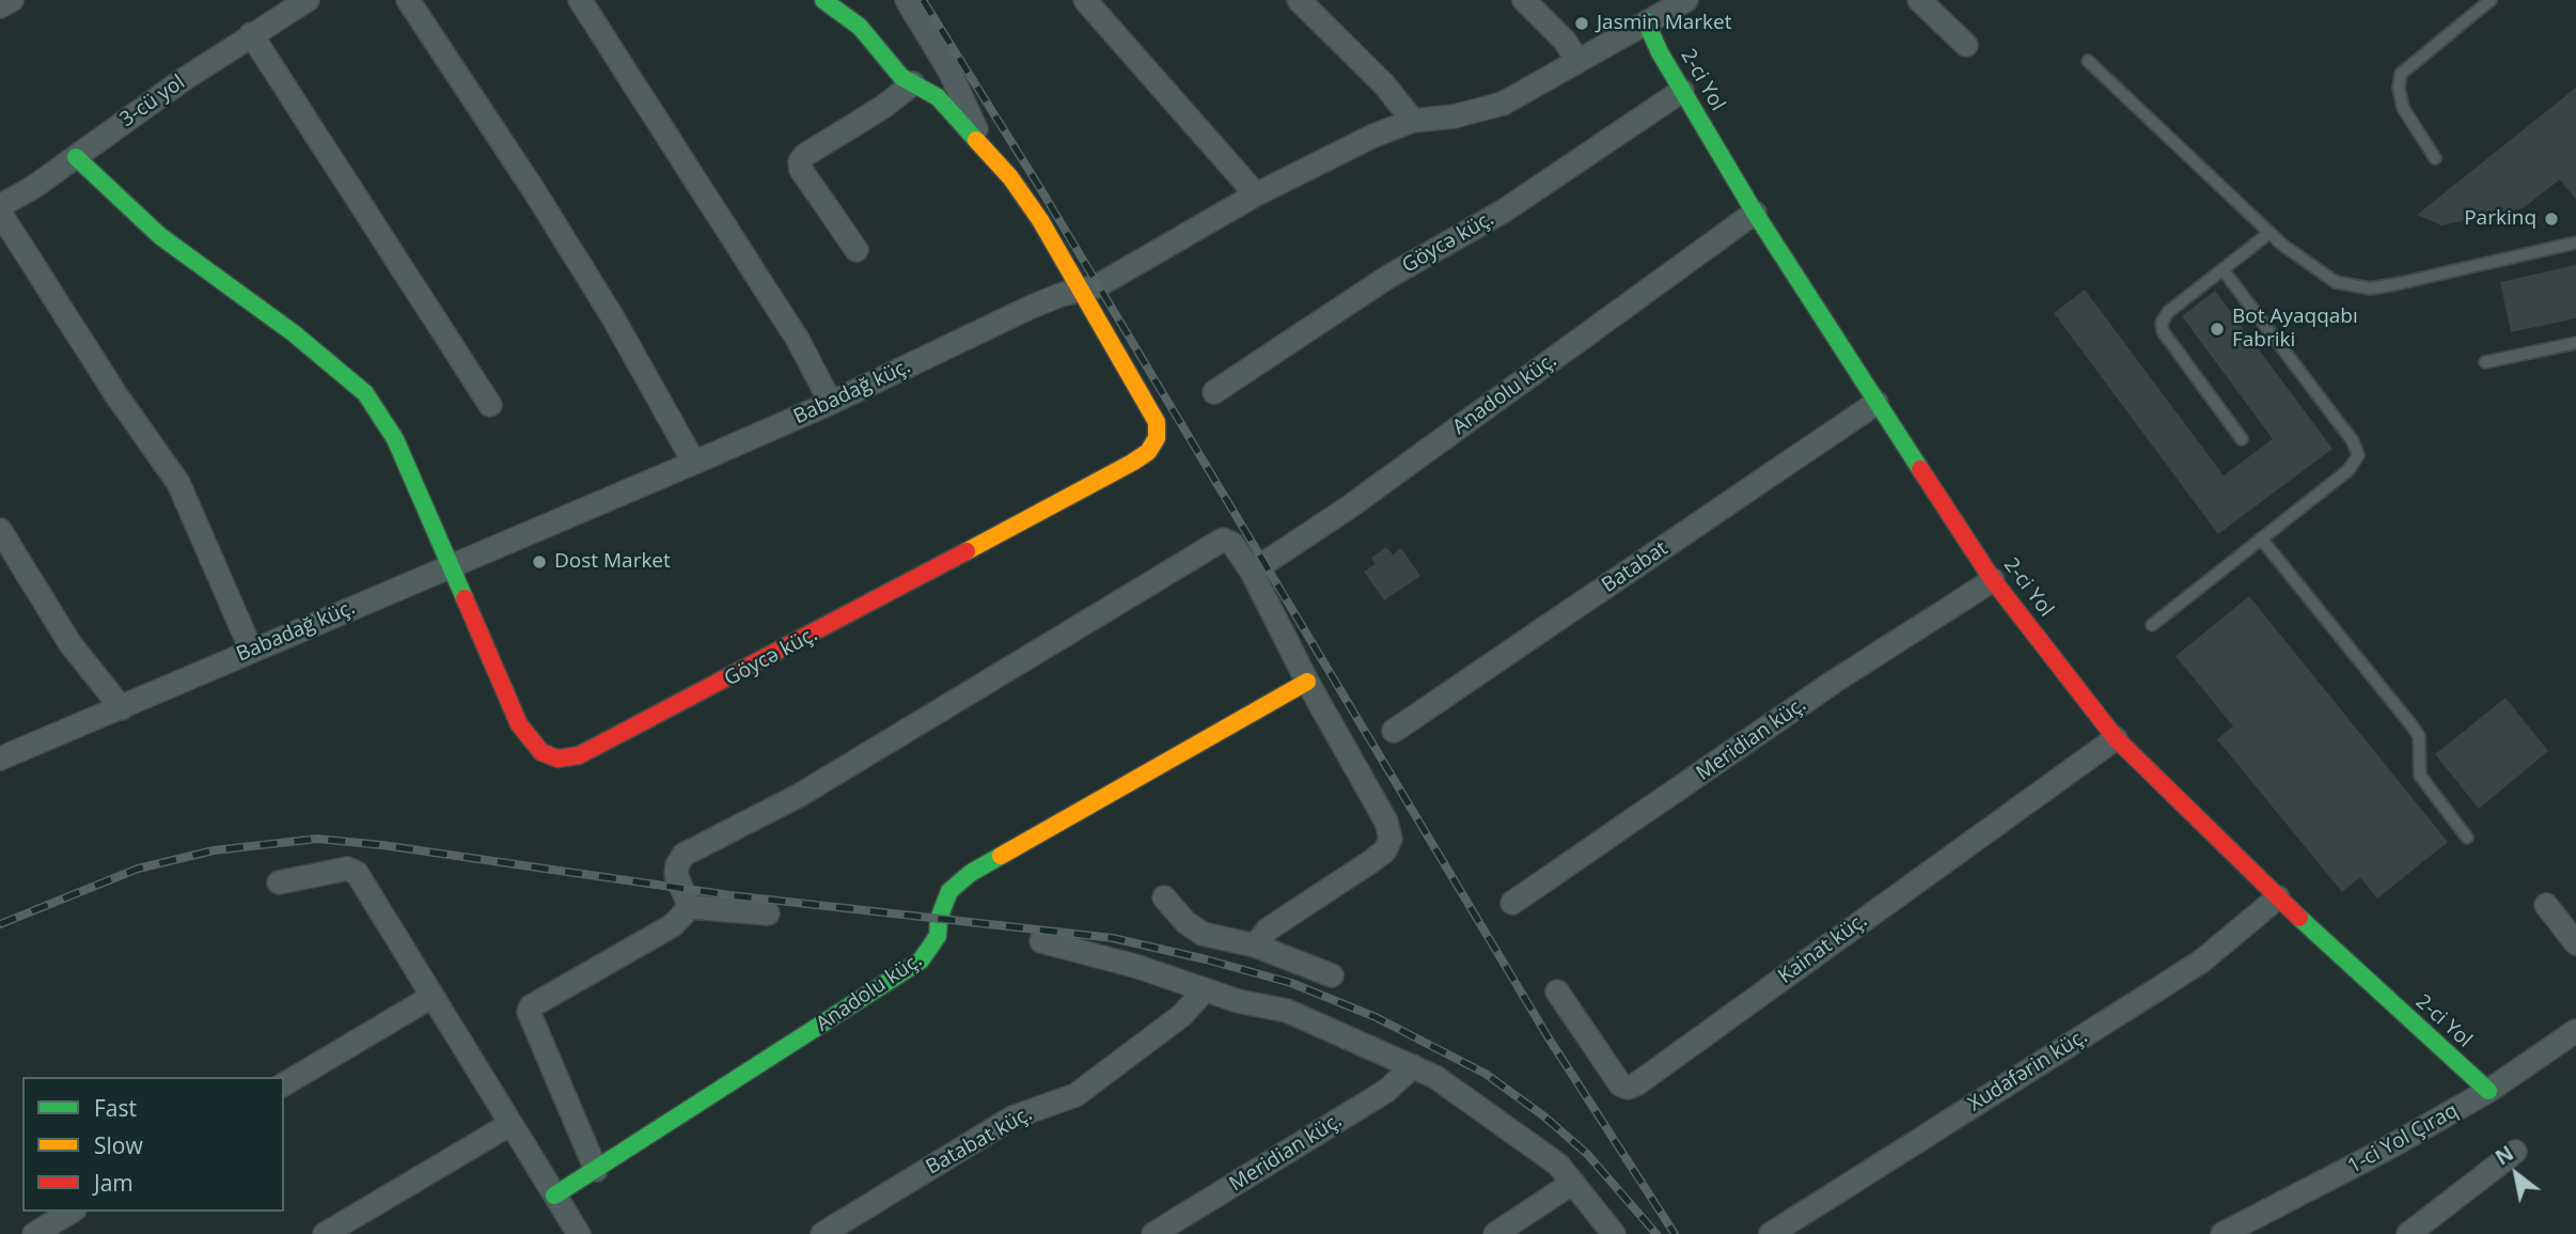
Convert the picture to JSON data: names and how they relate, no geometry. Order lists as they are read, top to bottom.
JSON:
{
  "streets": {
    "street": [
      "2-ci Yol",
      "3-cü yol",
      "Göycə küç.",
      "Babadağ küç.",
      "Anadolu küç.",
      "Batabat",
      "Meridian küç.",
      "Kainat küç.",
      "Xudafərin küç.",
      "1-ci Yol Çıraq",
      "Batabat küç."
    ]
  },
  "crossings": [
    ["2-ci Yol", "Göycə küç."],
    ["2-ci Yol", "Babadağ küç."],
    ["2-ci Yol", "Anadolu küç."],
    ["2-ci Yol", "Batabat"],
    ["2-ci Yol", "Meridian küç."],
    ["2-ci Yol", "Kainat küç."],
    ["2-ci Yol", "Xudafərin küç."],
    ["2-ci Yol", "1-ci Yol Çıraq"],
    ["3-cü yol", "Göycə küç."],
    ["Göycə küç.", "Babadağ küç."]
  ],
  "places": [
    "Jasmin Market",
    "Parkinq",
    "Bot Ayaqqabı Fabriki",
    "Dost Market"
  ],
  "legend": ["Fast", "Slow", "Jam"],
  "north": "top left"
}
